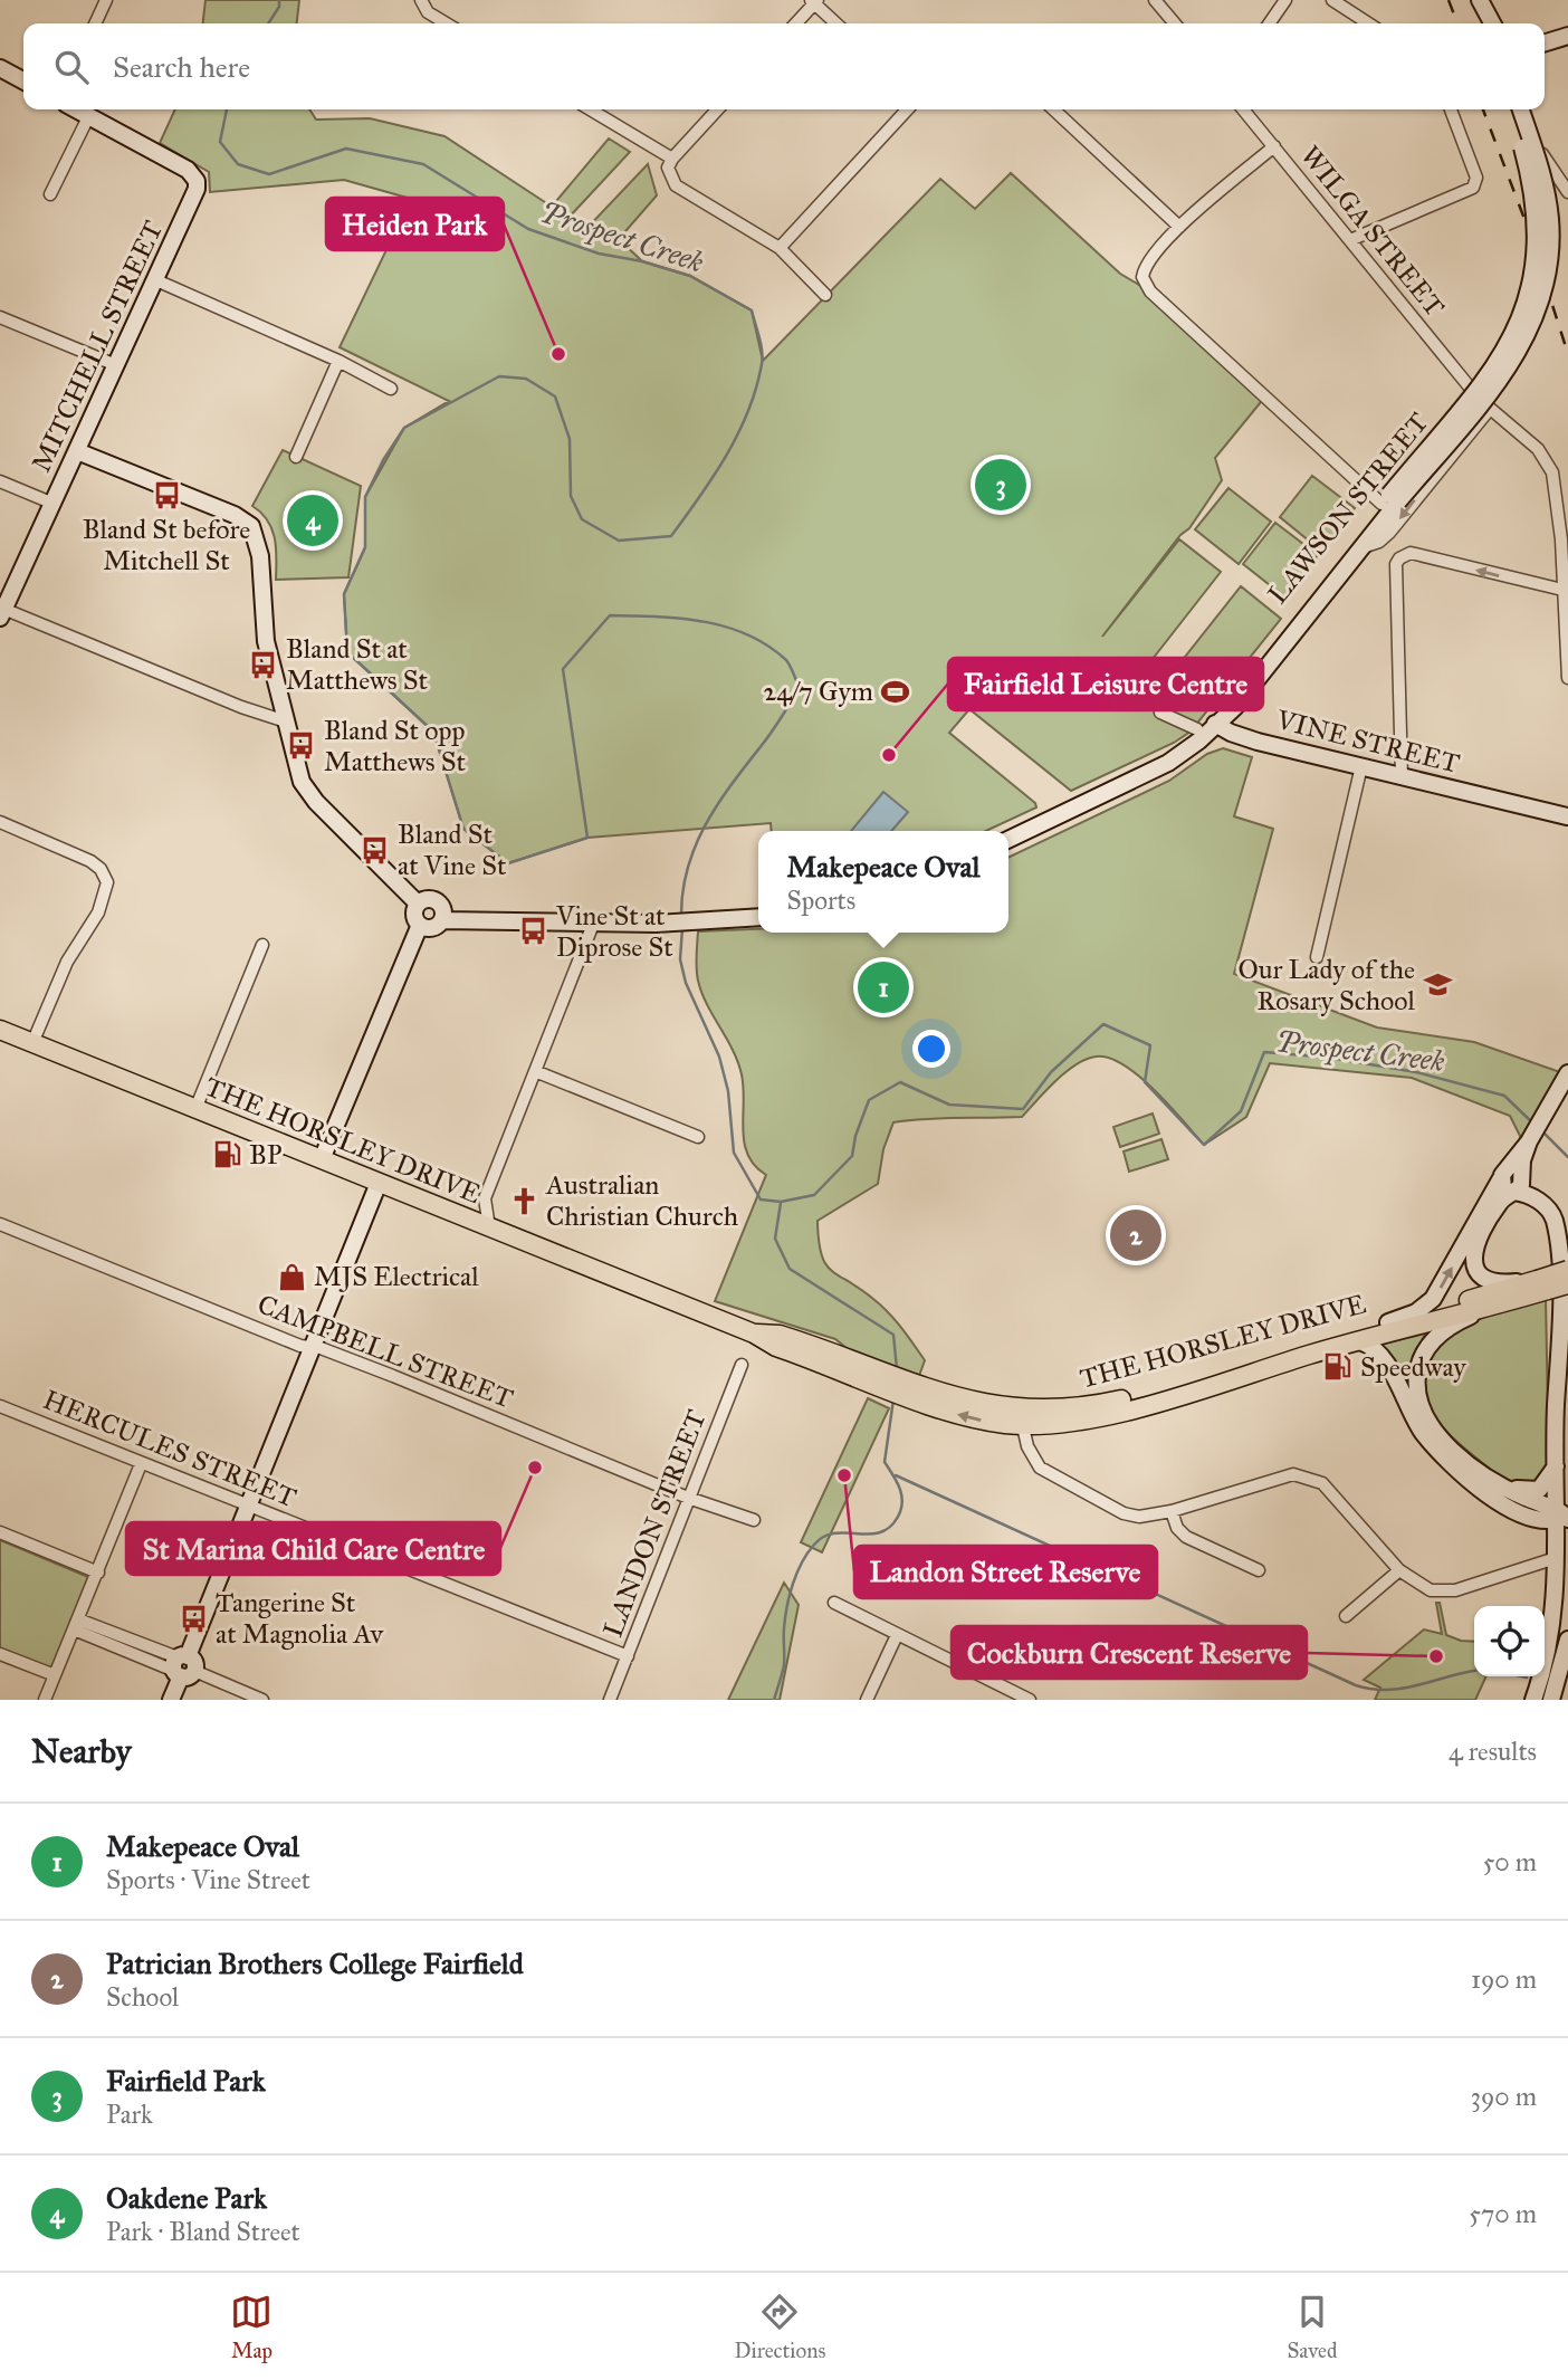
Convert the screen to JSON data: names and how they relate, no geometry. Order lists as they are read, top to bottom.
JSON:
{
  "streets": {
    "main road": [
      "MITCHELL STREET",
      "LAWSON STREET",
      "VINE STREET",
      "THE HORSLEY DRIVE"
    ],
    "street": [
      "WILGA STREET",
      "CAMPBELL STREET",
      "HERCULES STREET",
      "LANDON STREET"
    ]
  },
  "crossings": [
    ["LAWSON STREET", "VINE STREET"],
    ["CAMPBELL STREET", "LANDON STREET"],
    ["HERCULES STREET", "LANDON STREET"]
  ],
  "water": ["Prospect Creek"],
  "places": {
    "other": [
      "Heiden Park",
      "Fairfield Leisure Centre",
      "St Marina Child Care Centre",
      "Landon Street Reserve",
      "Cockburn Crescent Reserve"
    ],
    "bus stop": [
      "Bland St before Mitchell St",
      "Bland St at Matthews St",
      "Bland St opp Matthews St",
      "Bland St at Vine St",
      "Vine St at Diprose St",
      "Tangerine St at Magnolia Av"
    ],
    "sports": ["24/7 Gym"],
    "school or university": ["Our Lady of the Rosary School"],
    "fuel station": ["BP", "Speedway"],
    "church": ["Australian Christian Church"],
    "shop": ["MJS Electrical"]
  },
  "page": {
    "search": "Search here",
    "pins": [
      "3",
      "4",
      "1",
      "2"
    ],
    "popup": ["Makepeace Oval", "Sports"],
    "heading": ["Nearby", "4 results"],
    "list": [
      {
        "mark": "1",
        "name": "Makepeace Oval",
        "note": "Sports · Vine Street",
        "value": "50 m"
      },
      {
        "mark": "2",
        "name": "Patrician Brothers College Fairfield",
        "note": "School",
        "value": "190 m"
      },
      {
        "mark": "3",
        "name": "Fairfield Park",
        "note": "Park",
        "value": "390 m"
      },
      {
        "mark": "4",
        "name": "Oakdene Park",
        "note": "Park · Bland Street",
        "value": "570 m"
      }
    ],
    "nav": ["Map", "Directions", "Saved"]
  }
}
